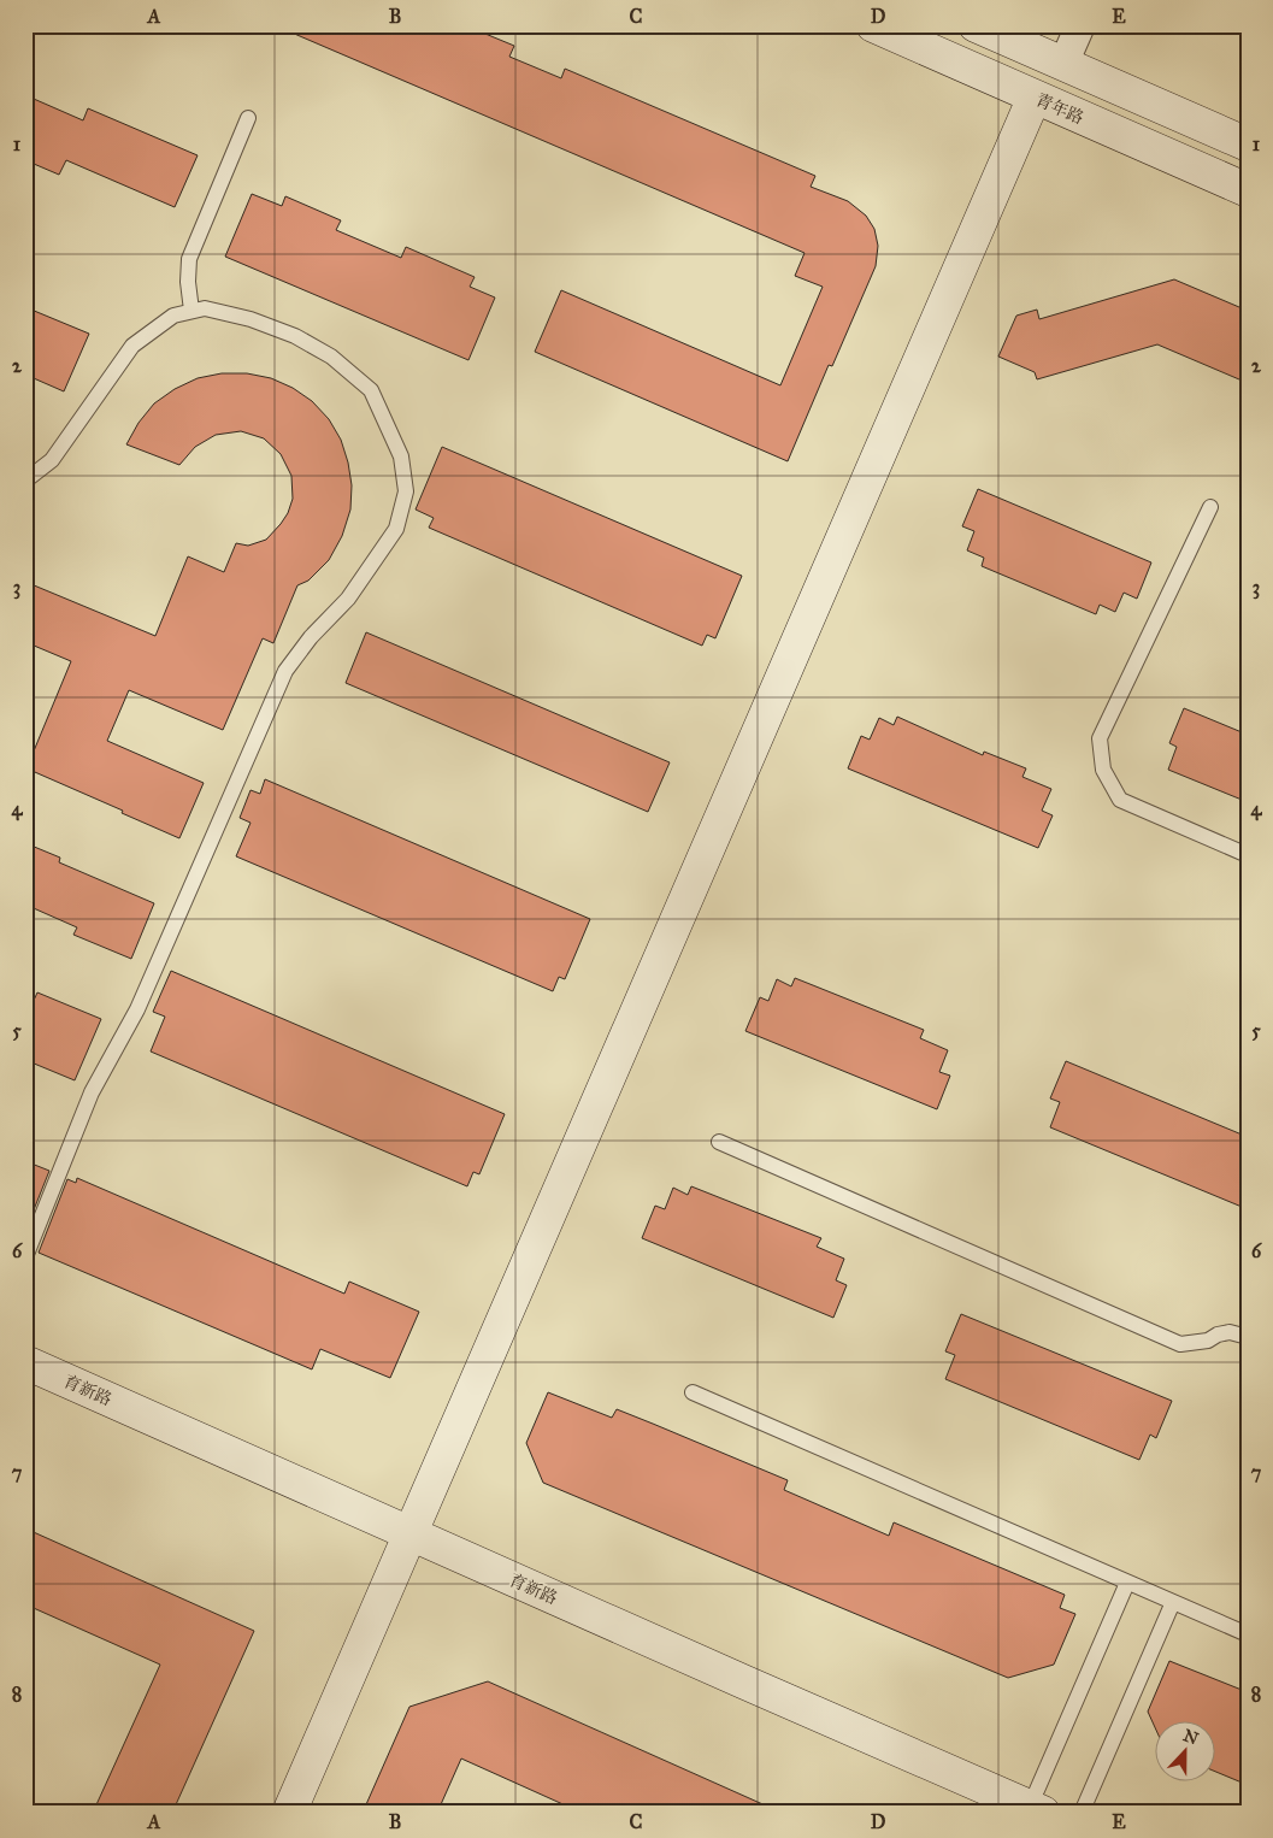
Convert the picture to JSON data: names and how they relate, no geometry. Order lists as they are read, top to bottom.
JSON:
{
  "streets": {
    "street": ["青年路", "育新路"]
  },
  "north": "top",
  "grid": {
    "columns": [
      "A",
      "B",
      "C",
      "D",
      "E"
    ],
    "rows": [
      "1",
      "2",
      "3",
      "4",
      "5",
      "6",
      "7",
      "8"
    ]
  }
}
